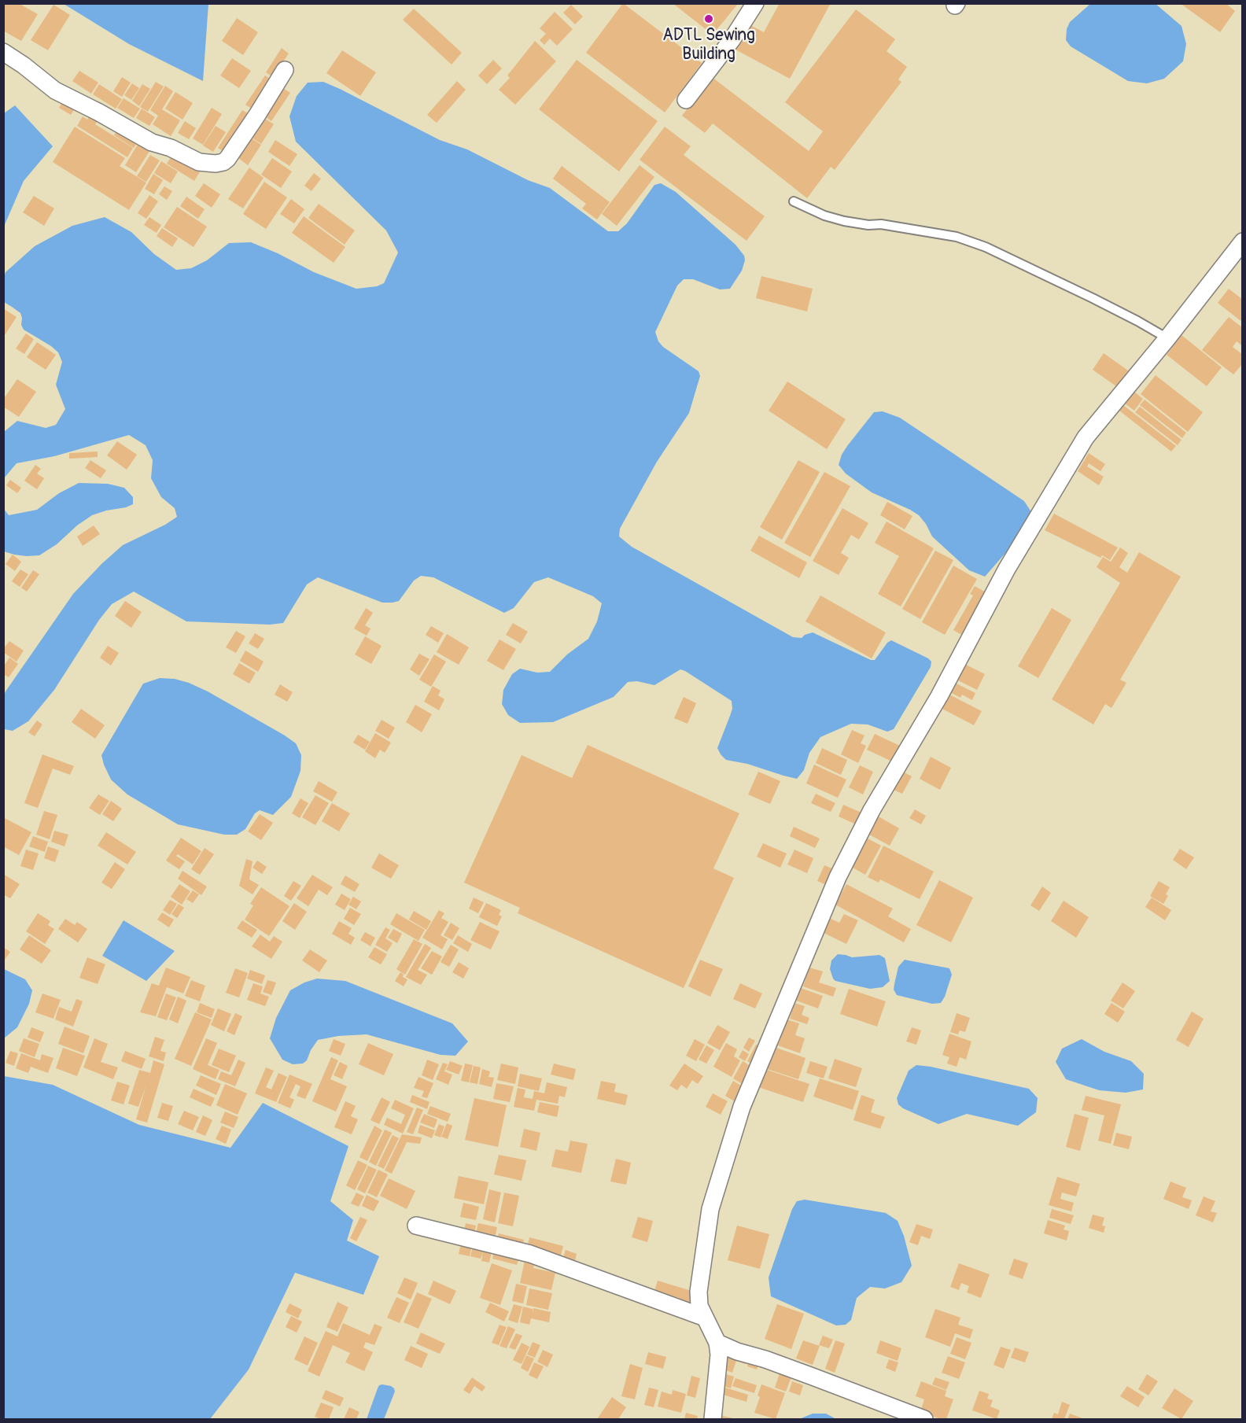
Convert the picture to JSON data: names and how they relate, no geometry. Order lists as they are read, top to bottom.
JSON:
{
  "places": ["ADTL Sewing Building"]
}
